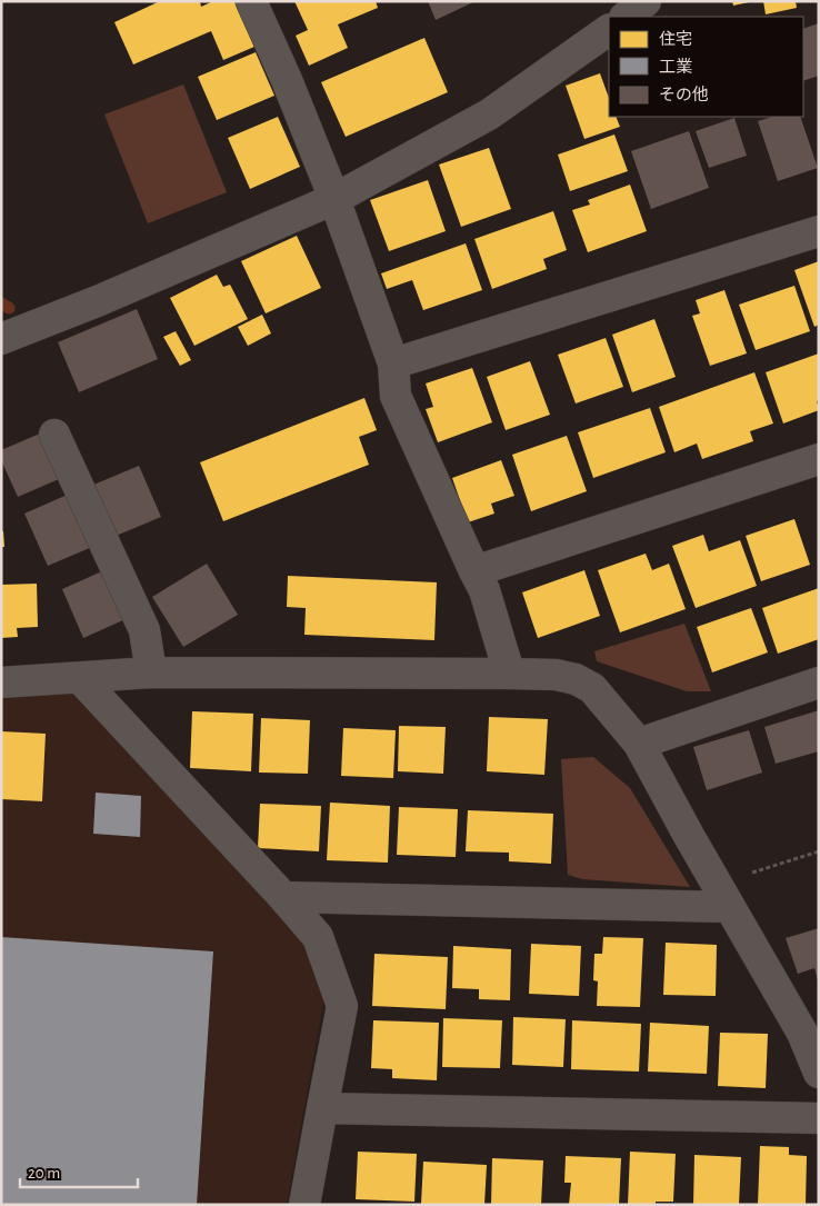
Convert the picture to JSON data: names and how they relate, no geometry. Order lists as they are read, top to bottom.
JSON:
{
  "legend": ["住宅", "工業", "その他"],
  "scale_bar": "20 m"
}
